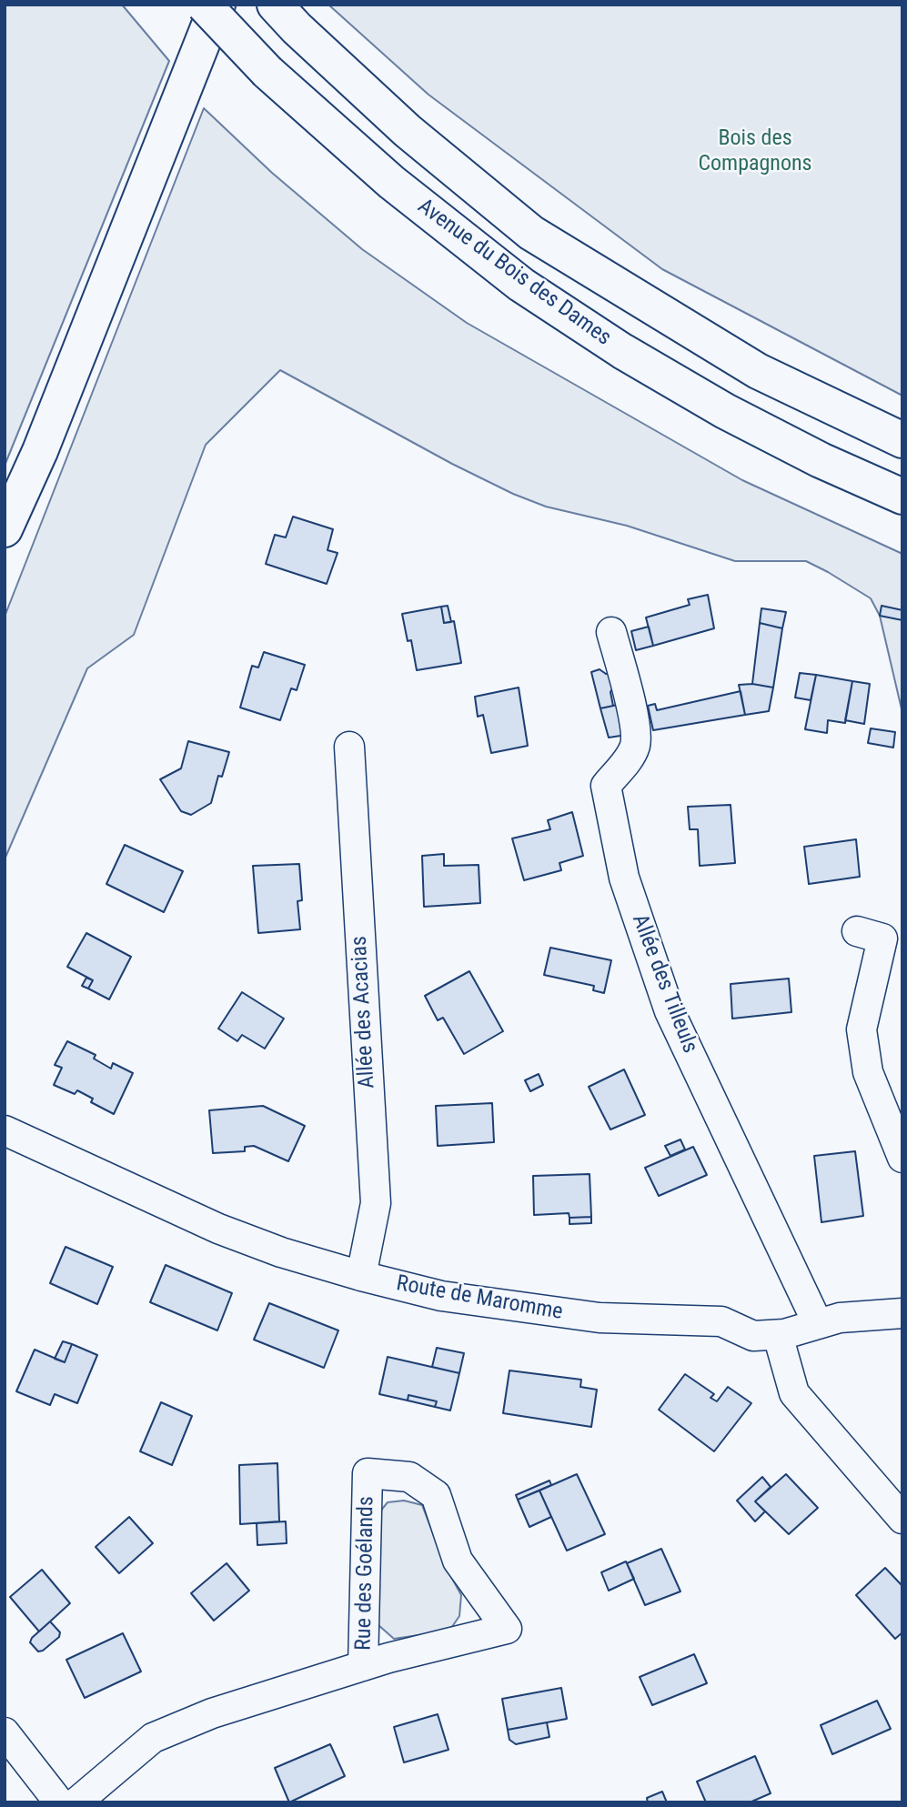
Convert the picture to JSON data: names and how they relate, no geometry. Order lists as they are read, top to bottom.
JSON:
{
  "streets": {
    "highway": ["Avenue du Bois des Dames"],
    "street": [
      "Allée des Tilleuls",
      "Allée des Acacias",
      "Route de Maromme",
      "Rue des Goélands"
    ]
  },
  "crossings": [
    ["Allée des Tilleuls", "Route de Maromme"],
    ["Allée des Acacias", "Route de Maromme"]
  ],
  "parks": ["Bois des Compagnons"]
}
